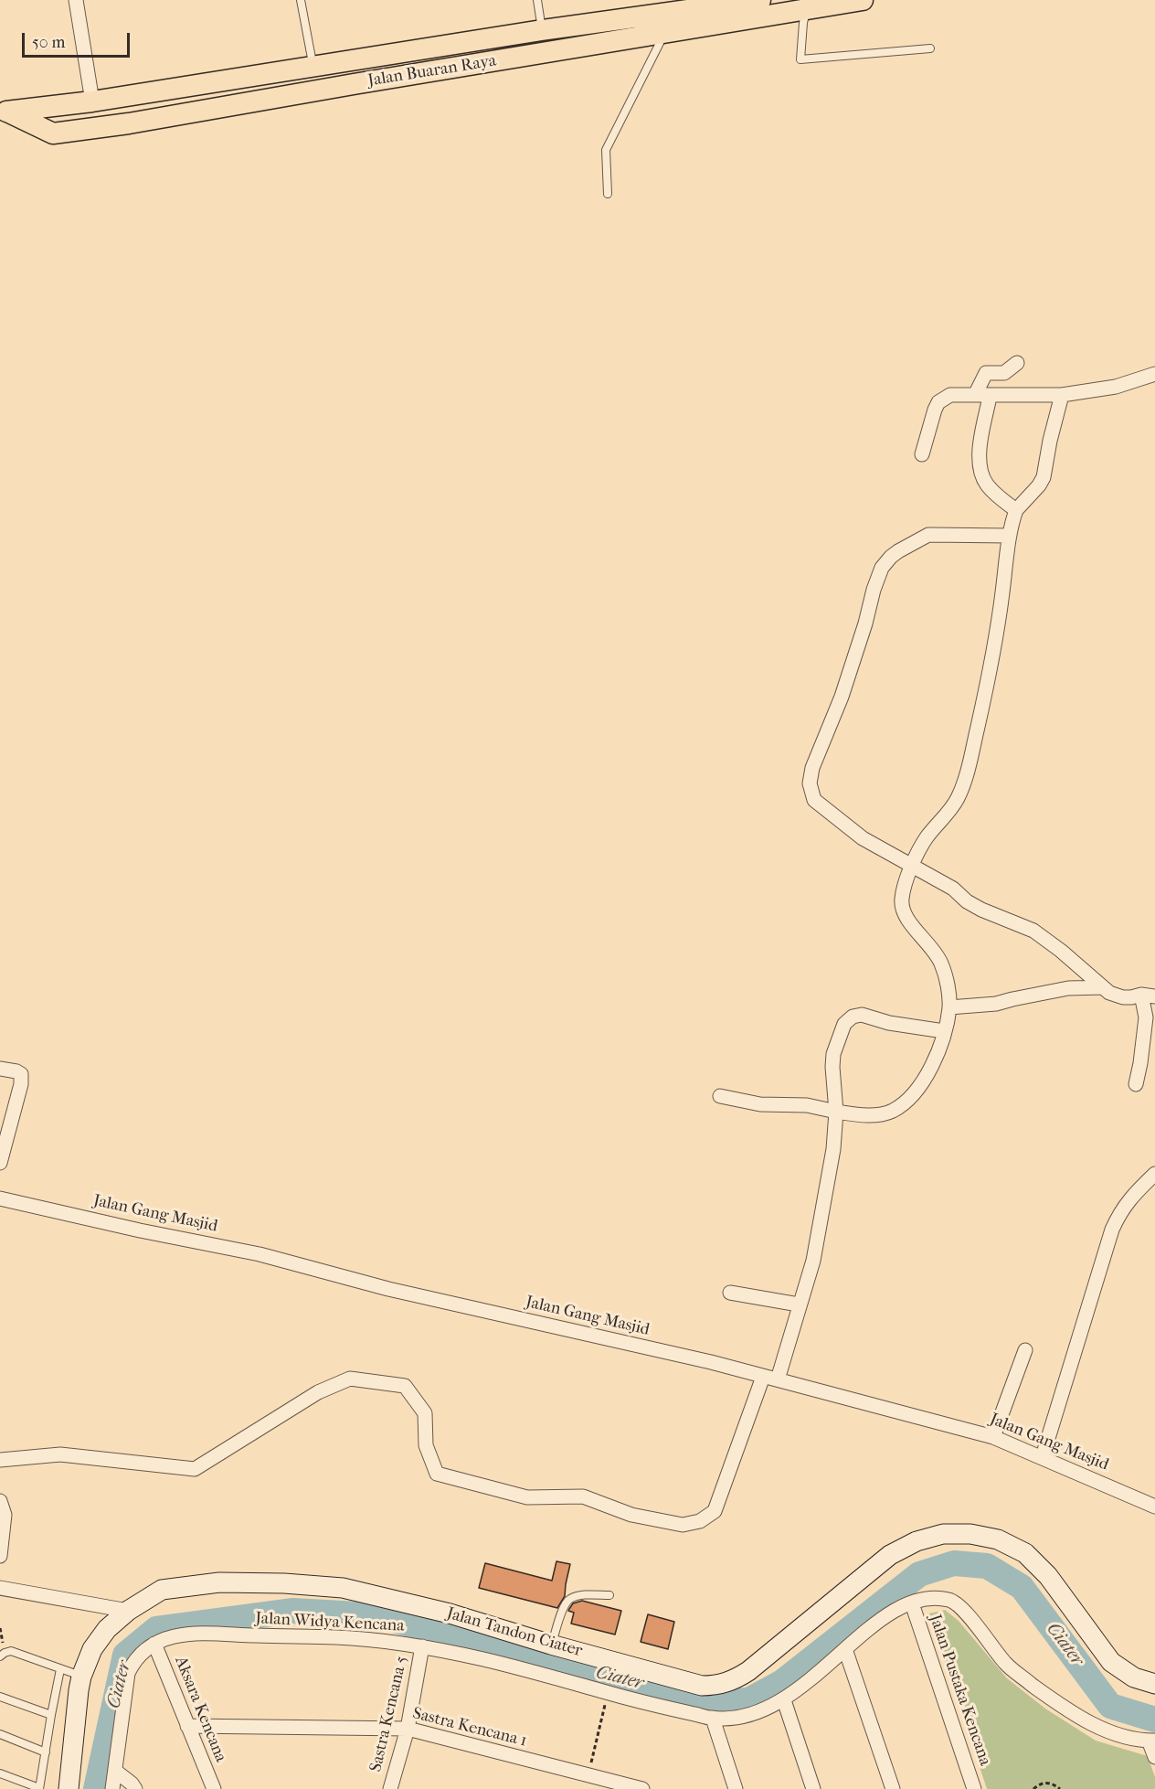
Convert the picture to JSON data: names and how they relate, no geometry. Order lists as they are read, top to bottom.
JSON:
{
  "streets": {
    "main road": ["Jalan Buaran Raya"],
    "street": [
      "Jalan Gang Masjid",
      "Jalan Widya Kencana",
      "Jalan Tandon Ciater",
      "Jalan Pustaka Kencana",
      "Aksara Kencana",
      "Sastra Kencana 5",
      "Sastra Kencana 1"
    ]
  },
  "crossings": [
    ["Jalan Widya Kencana", "Jalan Pustaka Kencana"],
    ["Jalan Widya Kencana", "Aksara Kencana"],
    ["Jalan Widya Kencana", "Sastra Kencana 5"],
    ["Aksara Kencana", "Sastra Kencana 1"],
    ["Sastra Kencana 5", "Sastra Kencana 1"]
  ],
  "water": ["Ciater"],
  "scale_bar": "50 m"
}
